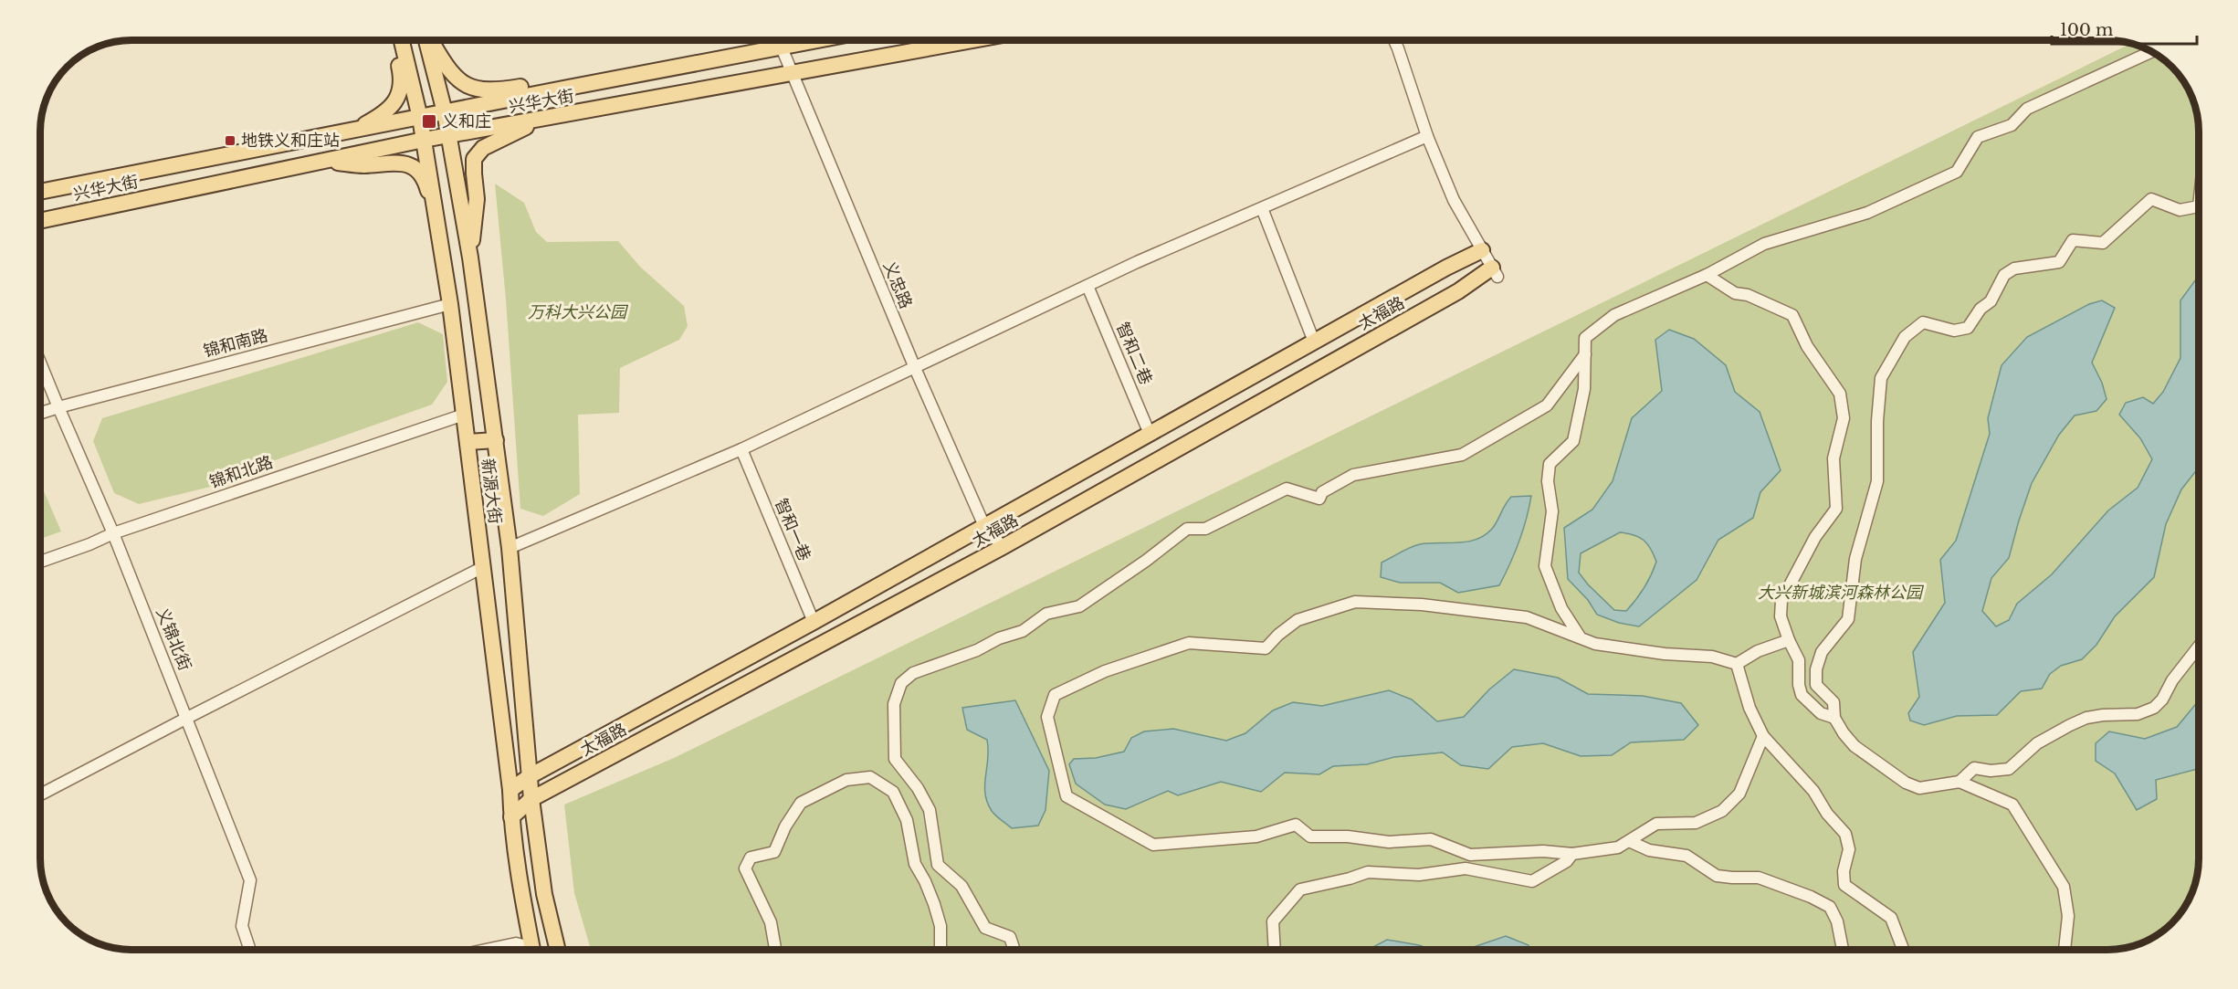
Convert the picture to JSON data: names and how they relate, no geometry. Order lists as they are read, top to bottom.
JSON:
{
  "streets": {
    "main road": ["兴华大街", "太福路", "新源大街"],
    "street": [
      "义忠路",
      "锦和南路",
      "智和二巷",
      "锦和北路",
      "智和一巷",
      "义锦北街"
    ]
  },
  "crossings": [
    ["兴华大街", "义忠路"],
    ["兴华大街", "新源大街"],
    ["义忠路", "太福路"],
    ["太福路", "智和二巷"],
    ["太福路", "新源大街"],
    ["太福路", "智和一巷"],
    ["锦和南路", "新源大街"],
    ["锦和南路", "义锦北街"],
    ["锦和北路", "新源大街"],
    ["锦和北路", "义锦北街"]
  ],
  "parks": ["万科大兴公园", "大兴新城滨河森林公园"],
  "places": {
    "transit": ["义和庄", "地铁义和庄站"]
  },
  "scale_bar": "100 m"
}
